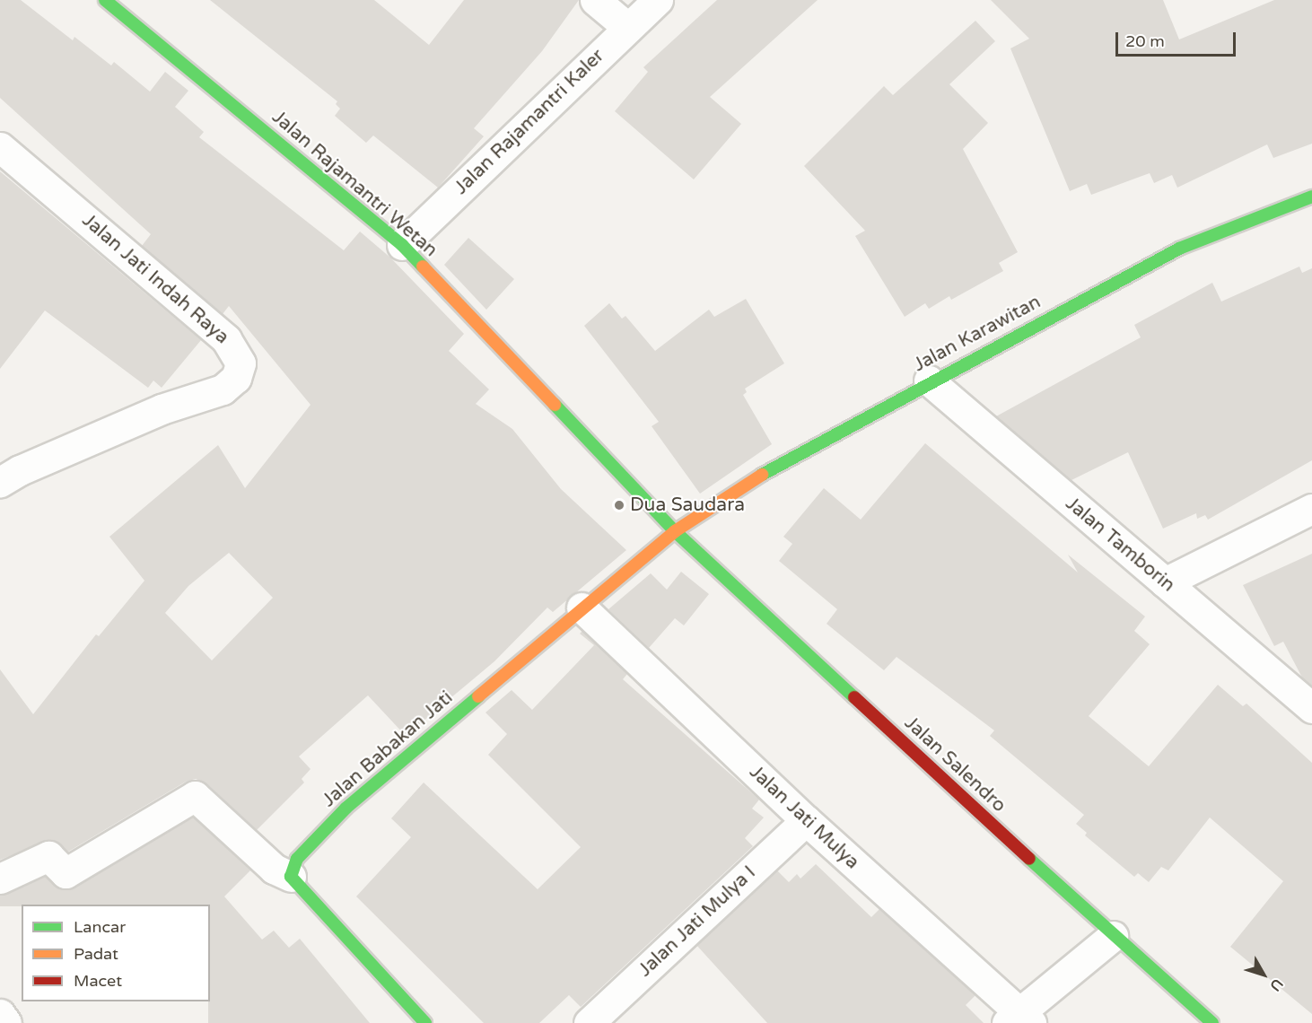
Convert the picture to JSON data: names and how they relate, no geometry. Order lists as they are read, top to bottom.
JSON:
{
  "streets": {
    "street": [
      "Jalan Rajamantri Kaler",
      "Jalan Rajamantri Wetan",
      "Jalan Jati Indah Raya",
      "Jalan Karawitan",
      "Jalan Tamborin",
      "Jalan Babakan Jati",
      "Jalan Salendro",
      "Jalan Jati Mulya",
      "Jalan Jati Mulya I"
    ]
  },
  "crossings": [
    ["Jalan Rajamantri Kaler", "Jalan Rajamantri Wetan"],
    ["Jalan Rajamantri Wetan", "Jalan Karawitan"],
    ["Jalan Rajamantri Wetan", "Jalan Babakan Jati"],
    ["Jalan Rajamantri Wetan", "Jalan Salendro"],
    ["Jalan Karawitan", "Jalan Tamborin"],
    ["Jalan Karawitan", "Jalan Babakan Jati"],
    ["Jalan Karawitan", "Jalan Salendro"],
    ["Jalan Babakan Jati", "Jalan Salendro"],
    ["Jalan Babakan Jati", "Jalan Jati Mulya"],
    ["Jalan Jati Mulya", "Jalan Jati Mulya I"]
  ],
  "places": ["Dua Saudara"],
  "legend": ["Lancar", "Padat", "Macet"],
  "scale_bar": "20 m",
  "north": "bottom right"
}
